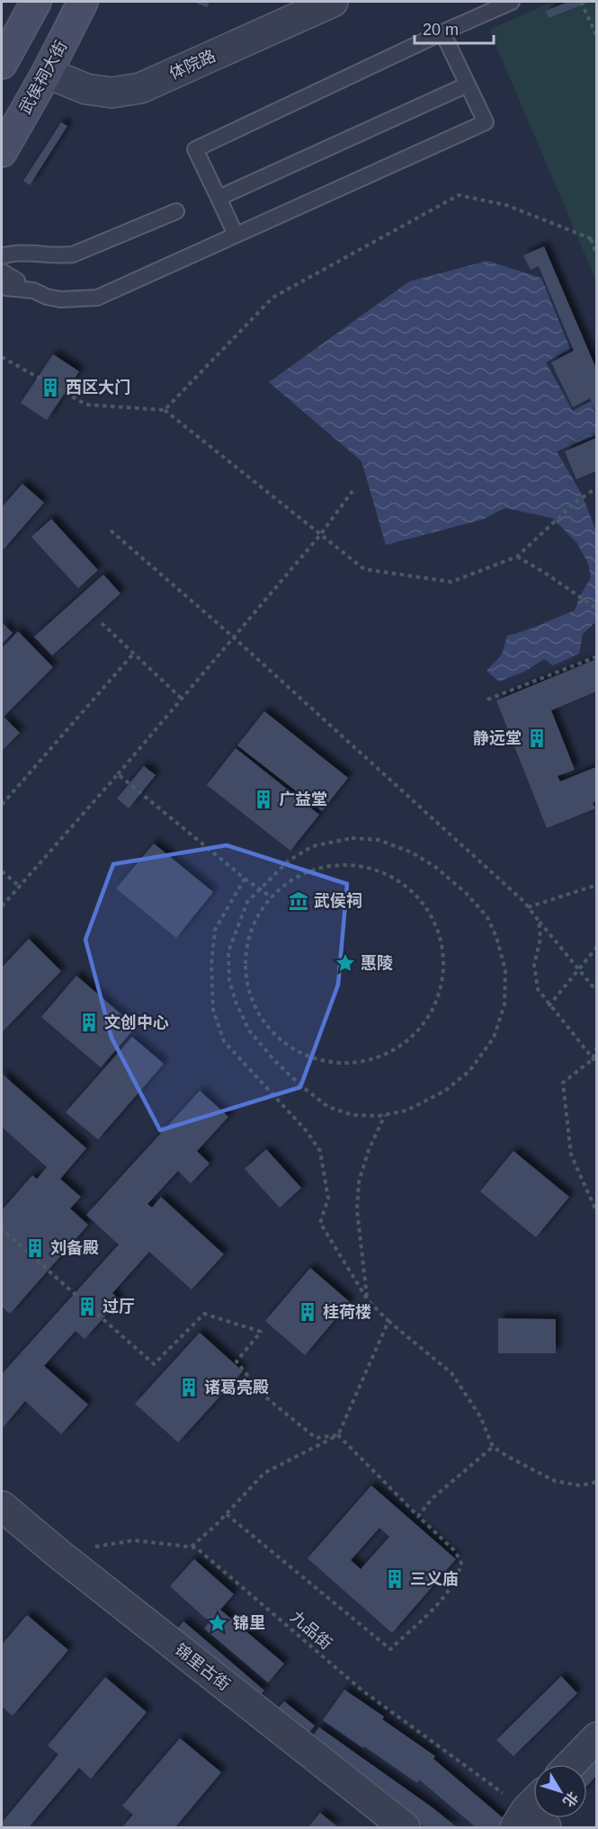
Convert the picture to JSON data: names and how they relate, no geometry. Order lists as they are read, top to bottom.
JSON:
{
  "streets": {
    "main road": ["武侯祠大街"],
    "street": ["体院路", "锦里古街"],
    "path": ["九品街"]
  },
  "crossings": [
    ["体院路", "武侯祠大街"],
    ["九品街", "锦里古街"]
  ],
  "places": {
    "building": [
      "西区大门",
      "静远堂",
      "广益堂",
      "文创中心",
      "刘备殿",
      "过厅",
      "桂荷楼",
      "诸葛亮殿",
      "三义庙"
    ],
    "museum": ["武侯祠"],
    "place": ["惠陵", "锦里"]
  },
  "scale_bar": "20 m",
  "north": "bottom right"
}
